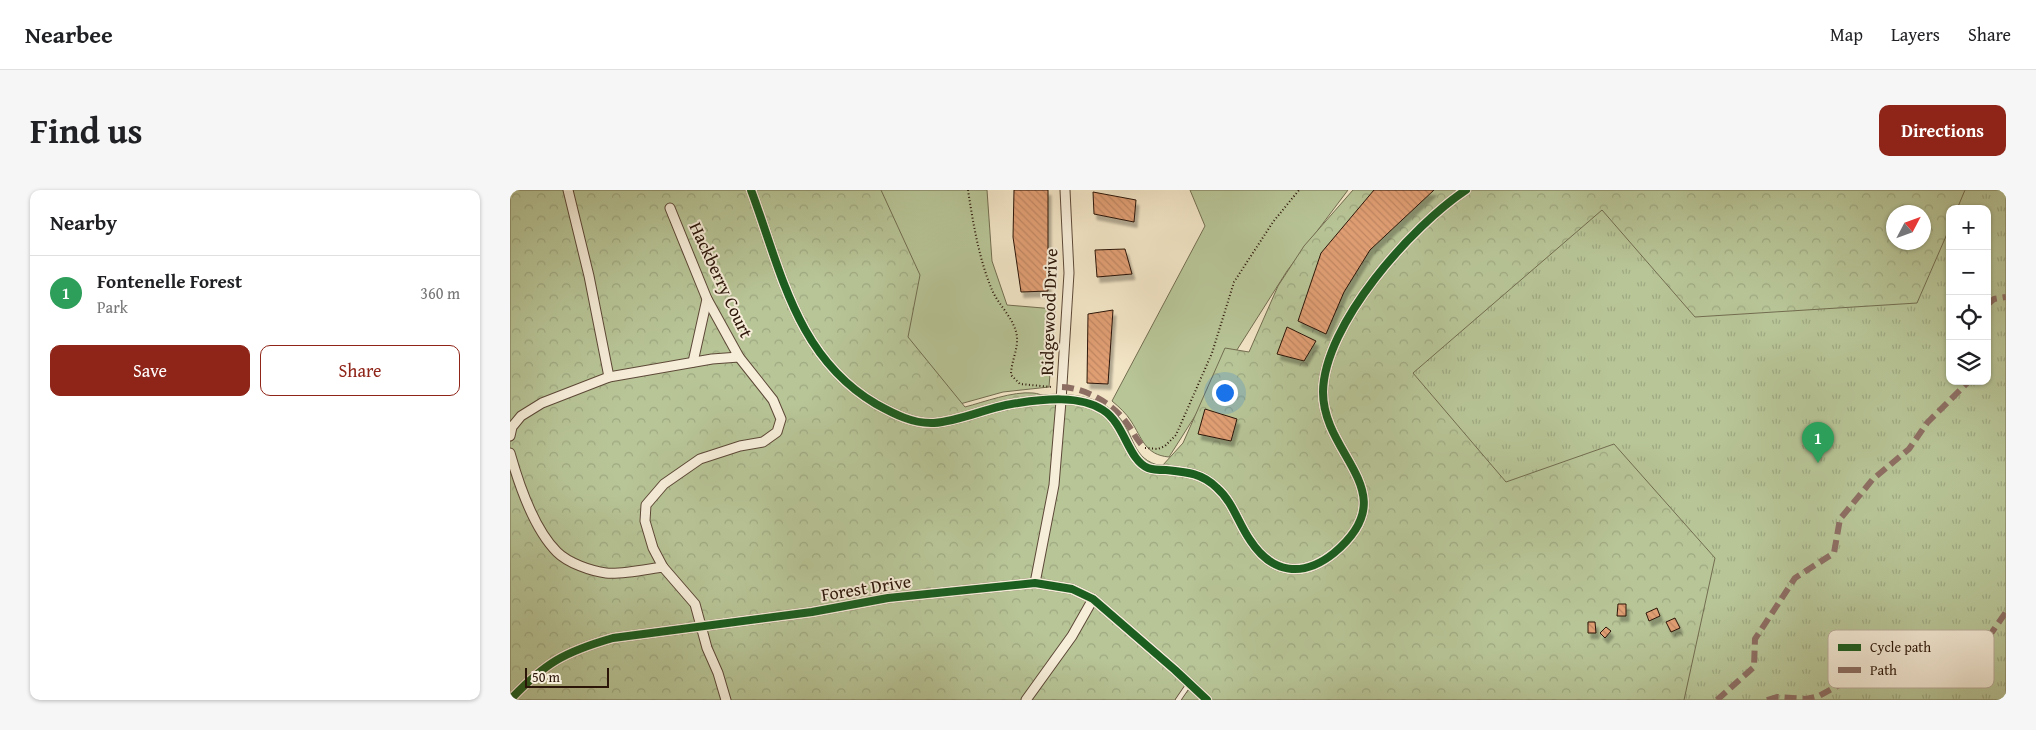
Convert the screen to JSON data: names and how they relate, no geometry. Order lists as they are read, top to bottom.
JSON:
{
  "streets": {
    "street": ["Hackberry Court", "Ridgewood Drive", "Forest Drive"]
  },
  "crossings": [
    ["Hackberry Court", "Forest Drive"],
    ["Ridgewood Drive", "Forest Drive"]
  ],
  "legend": ["Cycle path", "Path"],
  "scale_bar": "50 m",
  "north": "top right",
  "page": {
    "header": "Nearbee",
    "nav": ["Map", "Layers", "Share"],
    "title": "Find us",
    "buttons": [
      "Directions",
      ["Save", "Share"]
    ],
    "heading": "Nearby",
    "map_buttons": ["+", "−"],
    "list": [
      {
        "mark": "1",
        "name": "Fontenelle Forest",
        "note": "Park",
        "value": "360 m"
      }
    ],
    "pins": "1",
    "scale": "50 m"
  }
}
